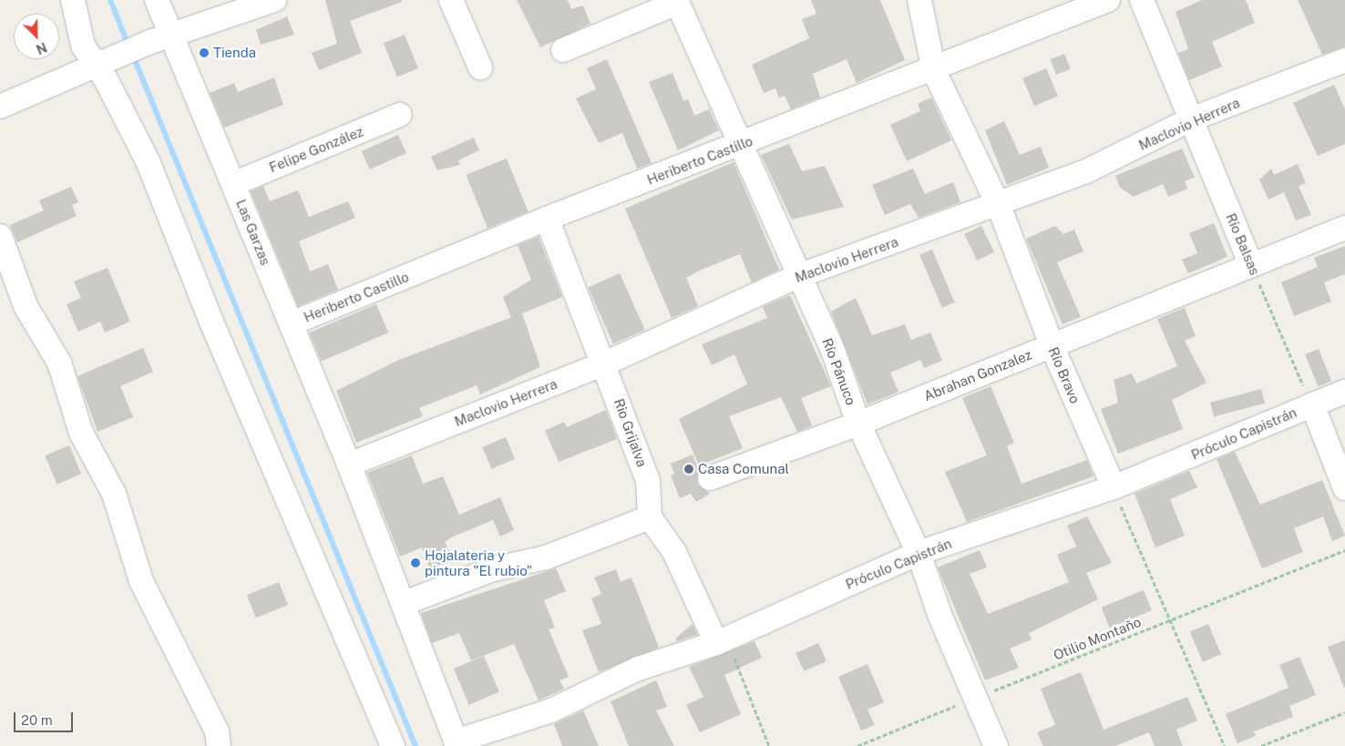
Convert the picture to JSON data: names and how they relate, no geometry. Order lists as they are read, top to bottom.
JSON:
{
  "streets": {
    "street": [
      "Maclovio Herrera",
      "Felipe González",
      "Heriberto Castillo",
      "Las Garzas",
      "Río Balsas",
      "Río Pánuco",
      "Abrahan Gonzalez",
      "Río Bravo",
      "Rio Grijalva",
      "Próculo Capistrán"
    ],
    "path": ["Otilio Montaño"]
  },
  "crossings": [
    ["Maclovio Herrera", "Las Garzas"],
    ["Maclovio Herrera", "Río Balsas"],
    ["Maclovio Herrera", "Río Pánuco"],
    ["Maclovio Herrera", "Río Bravo"],
    ["Maclovio Herrera", "Rio Grijalva"],
    ["Felipe González", "Las Garzas"],
    ["Heriberto Castillo", "Las Garzas"],
    ["Heriberto Castillo", "Río Pánuco"],
    ["Heriberto Castillo", "Río Bravo"],
    ["Heriberto Castillo", "Rio Grijalva"],
    ["Las Garzas", "Próculo Capistrán"],
    ["Río Balsas", "Abrahan Gonzalez"],
    ["Río Balsas", "Próculo Capistrán"],
    ["Río Pánuco", "Abrahan Gonzalez"],
    ["Río Pánuco", "Próculo Capistrán"],
    ["Río Pánuco", "Otilio Montaño"],
    ["Abrahan Gonzalez", "Río Bravo"],
    ["Río Bravo", "Próculo Capistrán"]
  ],
  "places": ["Tienda", "Casa Comunal", "Hojalateria y pintura \"El rubio\""],
  "scale_bar": "20 m",
  "north": "bottom right"
}
